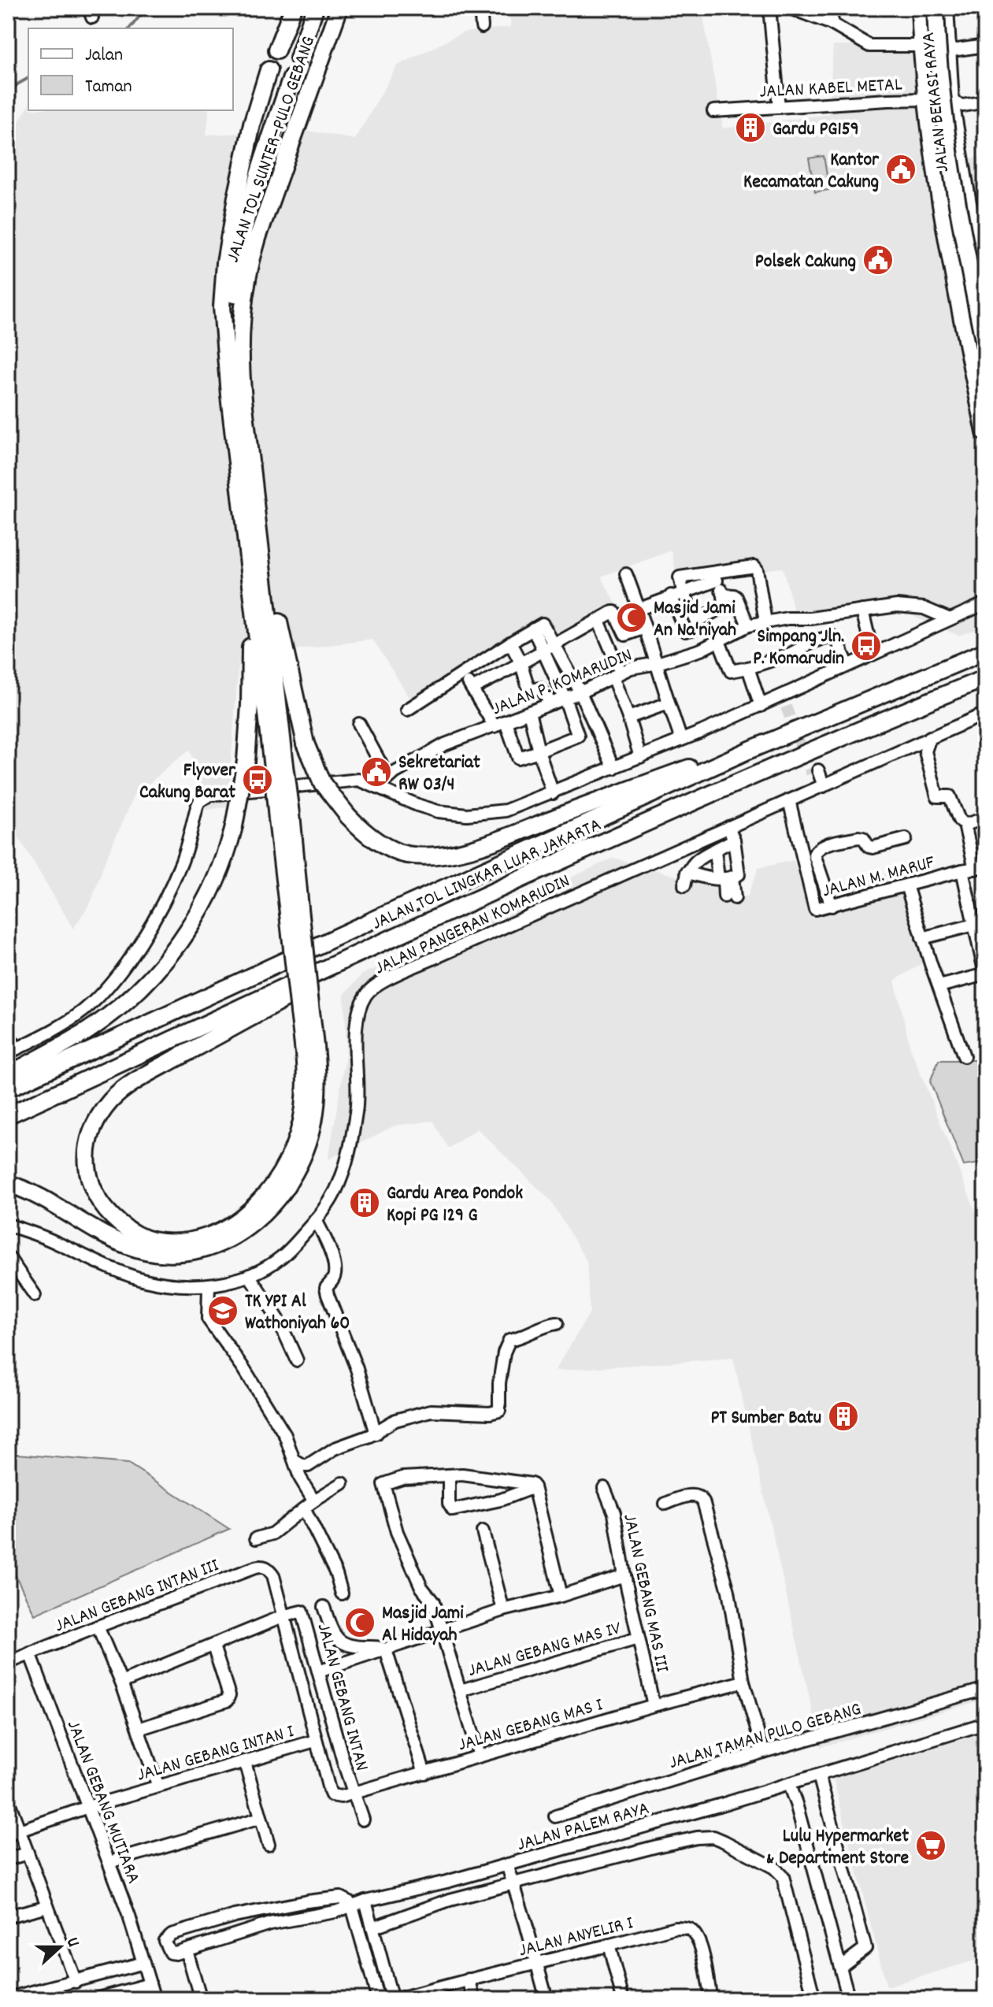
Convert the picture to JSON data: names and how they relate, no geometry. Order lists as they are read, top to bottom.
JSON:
{
  "streets": {
    "highway": ["JALAN BEKASI RAYA", "JALAN TOL SUNTER–PULO GEBANG", "JALAN TOL LINGKAR LUAR JAKARTA"],
    "street": [
      "JALAN KABEL METAL",
      "JALAN P. KOMARUDIN",
      "JALAN M. MARUF",
      "JALAN PANGERAN KOMARUDIN",
      "JALAN GEBANG MAS III",
      "JALAN GEBANG INTAN III",
      "JALAN GEBANG MAS IV",
      "JALAN GEBANG INTAN",
      "JALAN GEBANG MAS I",
      "JALAN TAMAN PULO GEBANG",
      "JALAN GEBANG INTAN I",
      "JALAN GEBANG MUTIARA",
      "JALAN PALEM RAYA",
      "JALAN ANYELIR I"
    ]
  },
  "crossings": [
    ["JALAN KABEL METAL", "JALAN BEKASI RAYA"],
    ["JALAN M. MARUF", "JALAN PANGERAN KOMARUDIN"],
    ["JALAN GEBANG MAS III", "JALAN GEBANG MAS IV"],
    ["JALAN GEBANG MAS III", "JALAN GEBANG MAS I"],
    ["JALAN GEBANG INTAN III", "JALAN GEBANG INTAN"],
    ["JALAN GEBANG INTAN III", "JALAN GEBANG MUTIARA"],
    ["JALAN GEBANG INTAN", "JALAN GEBANG MAS I"],
    ["JALAN GEBANG INTAN", "JALAN GEBANG INTAN I"],
    ["JALAN GEBANG INTAN I", "JALAN GEBANG MUTIARA"]
  ],
  "places": {
    "building": ["Gardu PG159", "Gardu Area Pondok Kopi PG 129 G", "PT Sumber Batu"],
    "public building": ["Kantor Kecamatan Cakung", "Polsek Cakung", "Sekretariat RW 03/4"],
    "mosque": ["Masjid Jami An Na'niyah", "Masjid Jami Al Hidayah"],
    "bus stop": ["Simpang Jln. P. Komarudin", "Flyover Cakung Barat"],
    "school or university": ["TK YPI Al Wathoniyah 60"],
    "supermarket": ["Lulu Hypermarket & Department Store"]
  },
  "legend": ["Jalan", "Taman"],
  "north": "right"
}
